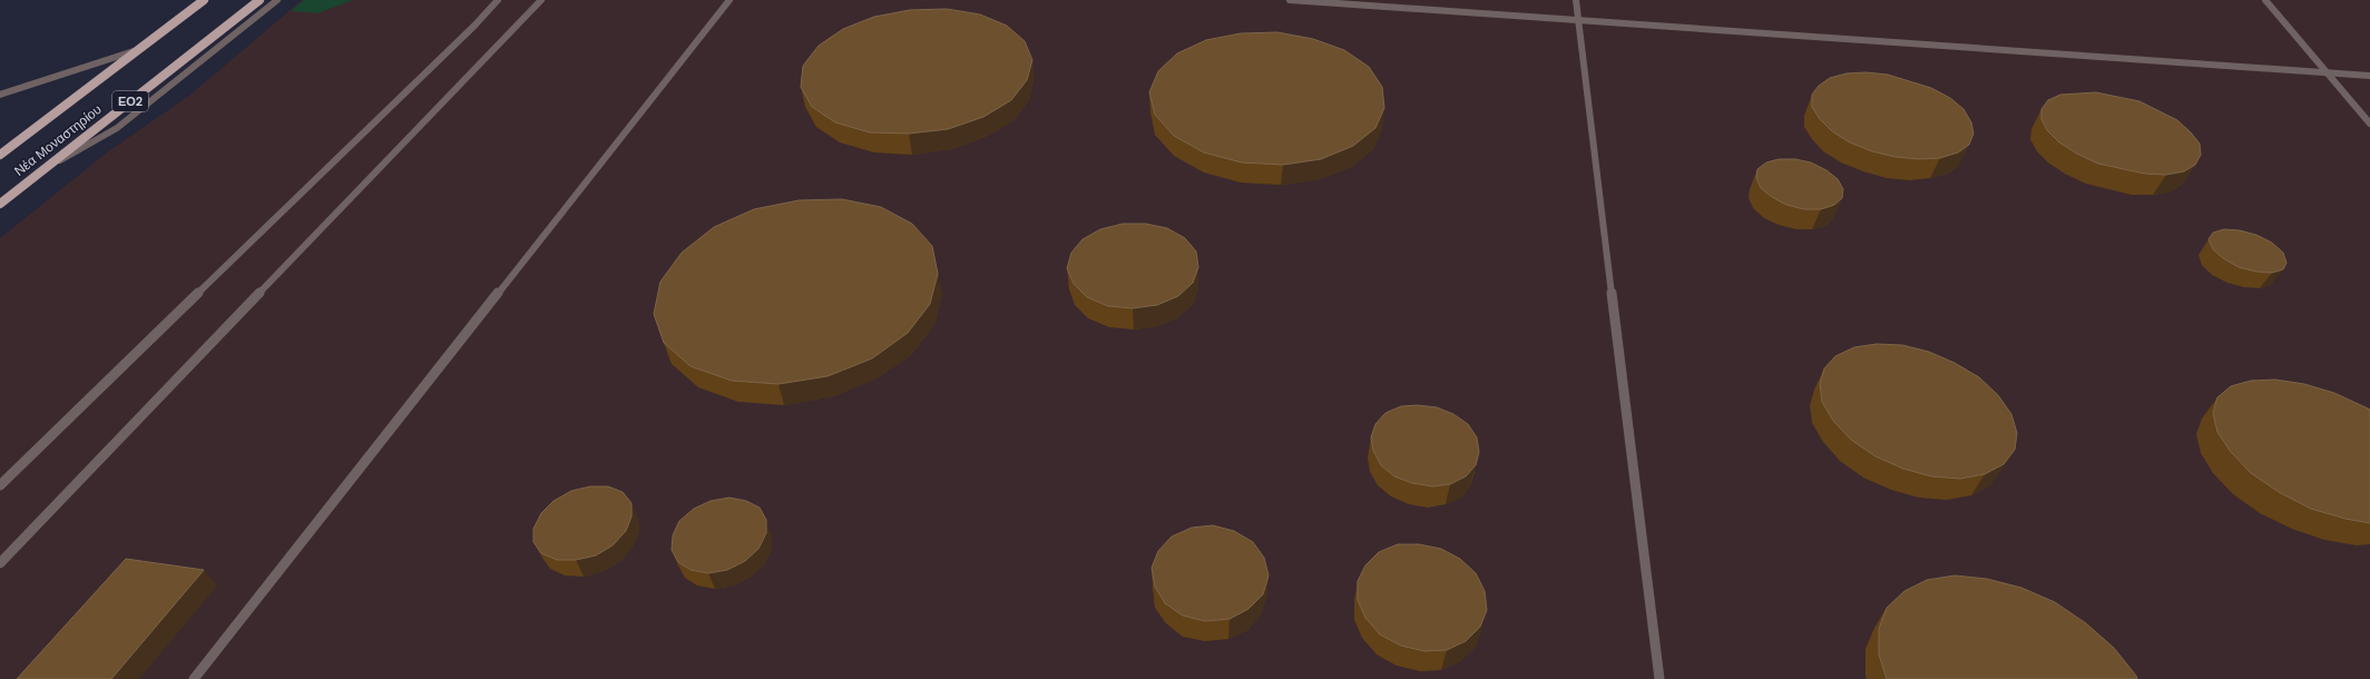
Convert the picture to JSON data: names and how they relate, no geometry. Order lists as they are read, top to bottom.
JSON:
{
  "streets": {
    "main road": ["ΕΟ2", "Νέα Μοναστηρίου"]
  }
}
